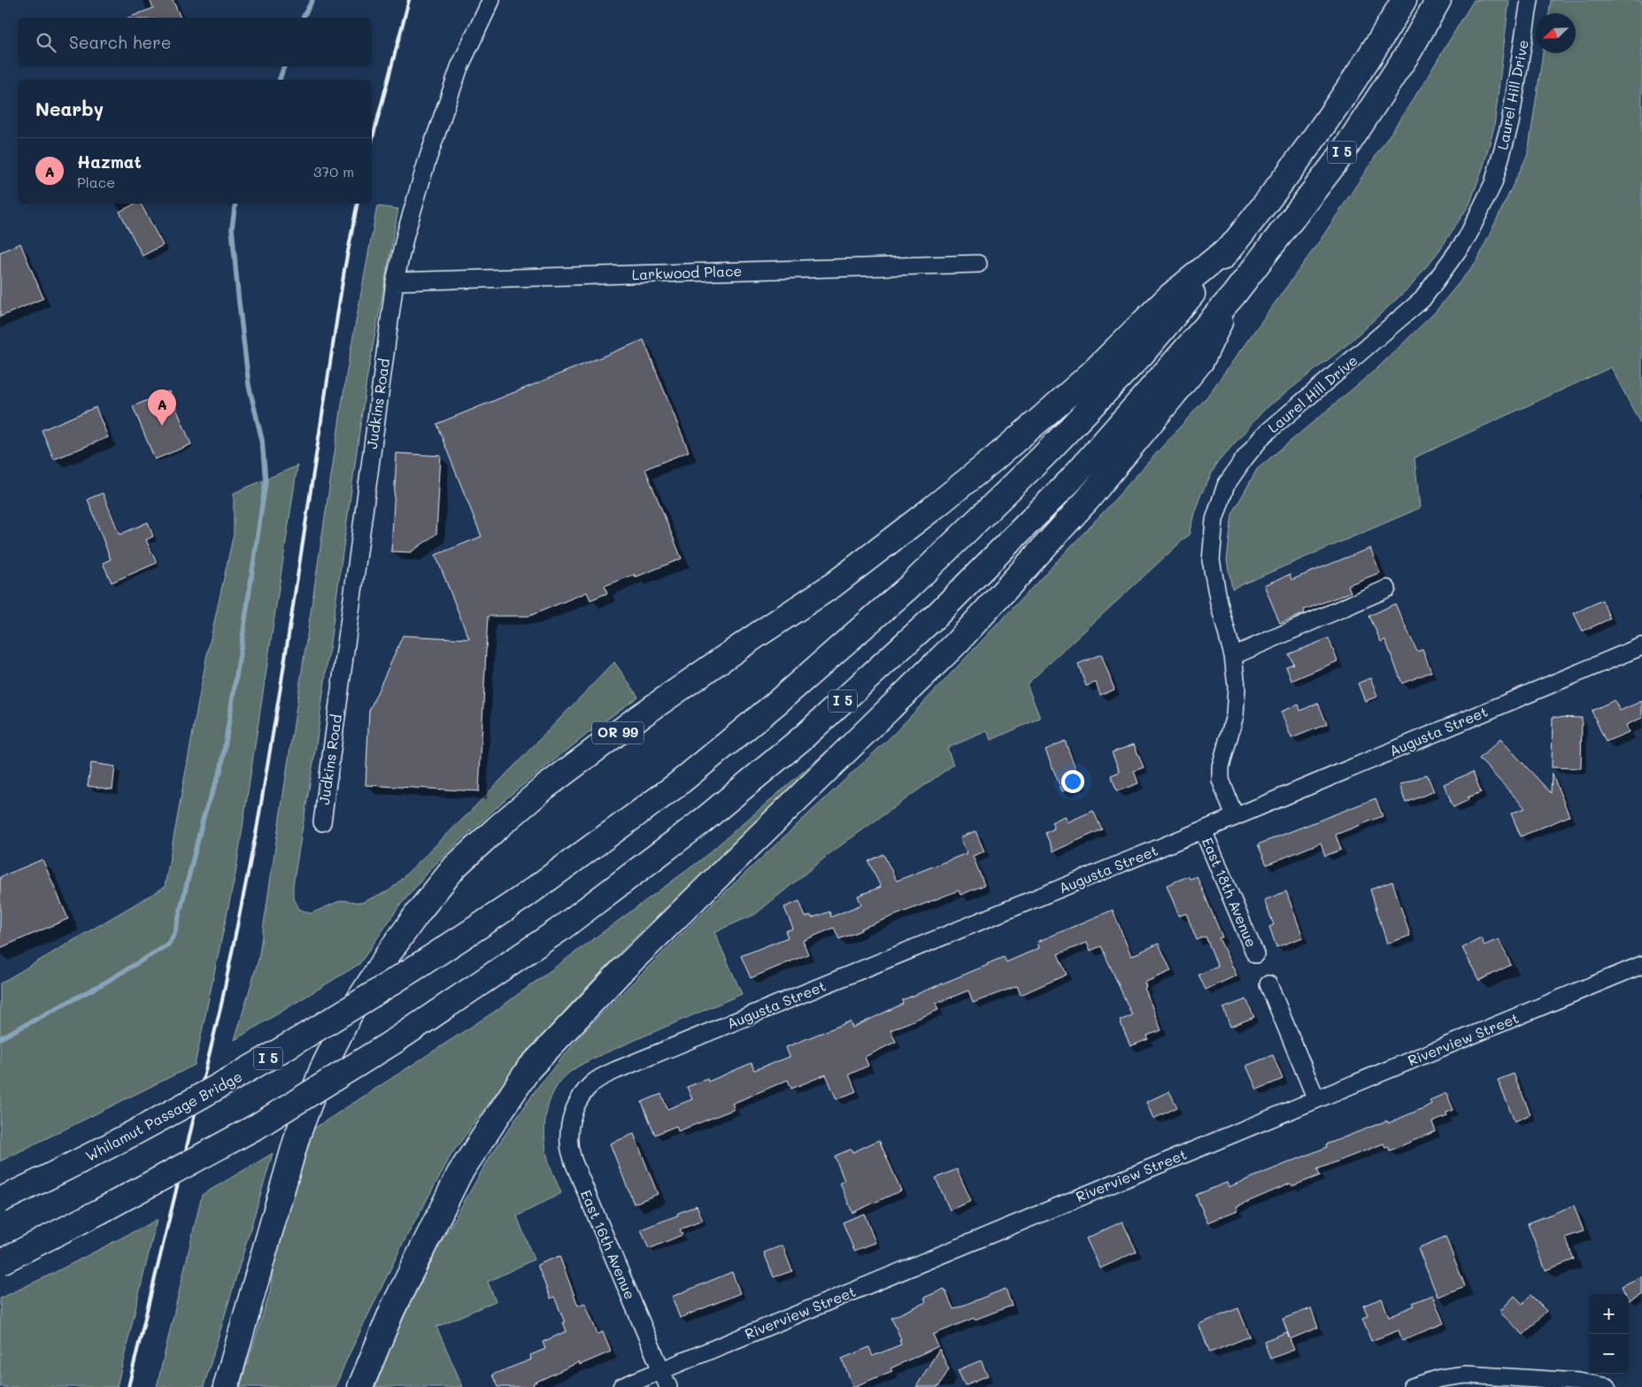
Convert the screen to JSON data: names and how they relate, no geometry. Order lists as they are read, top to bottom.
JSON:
{
  "streets": {
    "highway": ["I 5", "OR 99", "Whilamut Passage Bridge"],
    "street": [
      "Laurel Hill Drive",
      "Larkwood Place",
      "Judkins Road",
      "Augusta Street",
      "East 18th Avenue",
      "Riverview Street",
      "East 16th Avenue"
    ]
  },
  "crossings": [
    ["Laurel Hill Drive", "Augusta Street"],
    ["I 5", "OR 99"],
    ["I 5", "Whilamut Passage Bridge"],
    ["Larkwood Place", "Judkins Road"],
    ["Augusta Street", "East 18th Avenue"],
    ["Augusta Street", "East 16th Avenue"],
    ["OR 99", "Whilamut Passage Bridge"],
    ["Riverview Street", "East 16th Avenue"]
  ],
  "north": "bottom left",
  "page": {
    "search": "Search here",
    "heading": "Nearby",
    "list": [
      {
        "mark": "A",
        "name": "Hazmat",
        "note": "Place",
        "value": "370 m"
      }
    ],
    "pins": "A",
    "map_buttons": ["+", "−"]
  }
}
